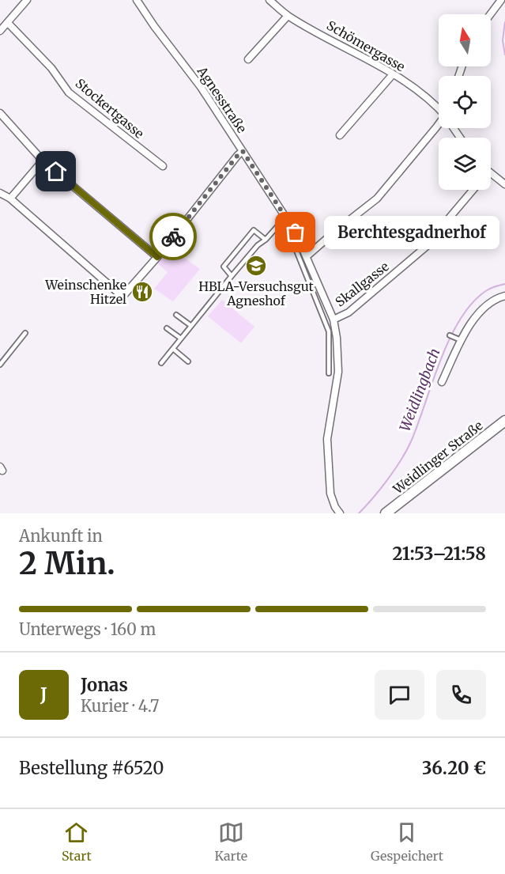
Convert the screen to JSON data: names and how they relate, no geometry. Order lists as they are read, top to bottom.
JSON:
{
  "streets": {
    "main road": ["Weidlinger Straße"],
    "street": [
      "Schömergasse",
      "Agnesstraße",
      "Stockertgasse",
      "Skallgasse"
    ]
  },
  "crossings": [
    ["Agnesstraße", "Skallgasse"]
  ],
  "water": ["Weidlingbach"],
  "places": {
    "other": ["Berchtesgadnerhof"],
    "school or university": ["HBLA-Versuchsgut Agneshof"],
    "restaurant": ["Weinschenke Hitzel"]
  },
  "north": "top",
  "page": {
    "bubble": "Berchtesgadnerhof",
    "heading": ["2 Min.", "Ankunft in", "21:53–21:58"],
    "panel": [
      "Jonas",
      "Kurier · 4.7",
      "Bestellung #6520",
      "36.20 €"
    ],
    "bar": "Unterwegs · 160 m",
    "round": "J",
    "tabs": ["Start", "Karte", "Gespeichert"]
  }
}
